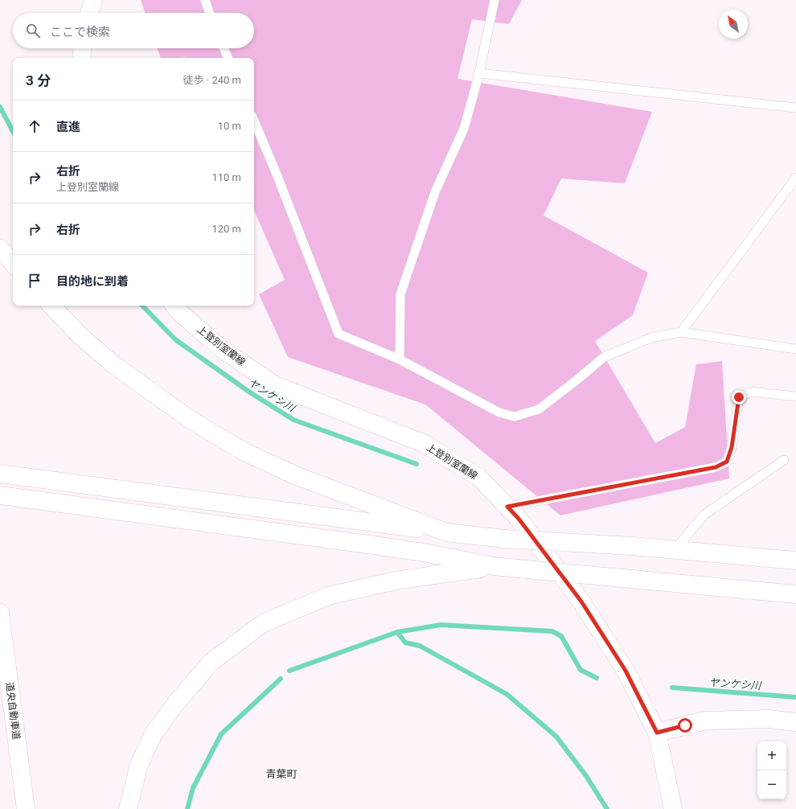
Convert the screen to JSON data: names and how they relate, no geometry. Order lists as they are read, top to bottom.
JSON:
{
  "streets": {
    "main road": ["上登別室蘭線", "道央自動車道"]
  },
  "districts": ["青葉町"],
  "water": ["ヤンケシ川"],
  "north": "top left",
  "page": {
    "search": "ここで検索",
    "heading": ["3 分", "徒歩 · 240 m"],
    "list": [
      ["直進", "10 m"],
      ["右折", "上登別室蘭線", "110 m"],
      ["右折", "120 m"],
      "目的地に到着"
    ],
    "map_buttons": ["+", "−"]
  }
}
